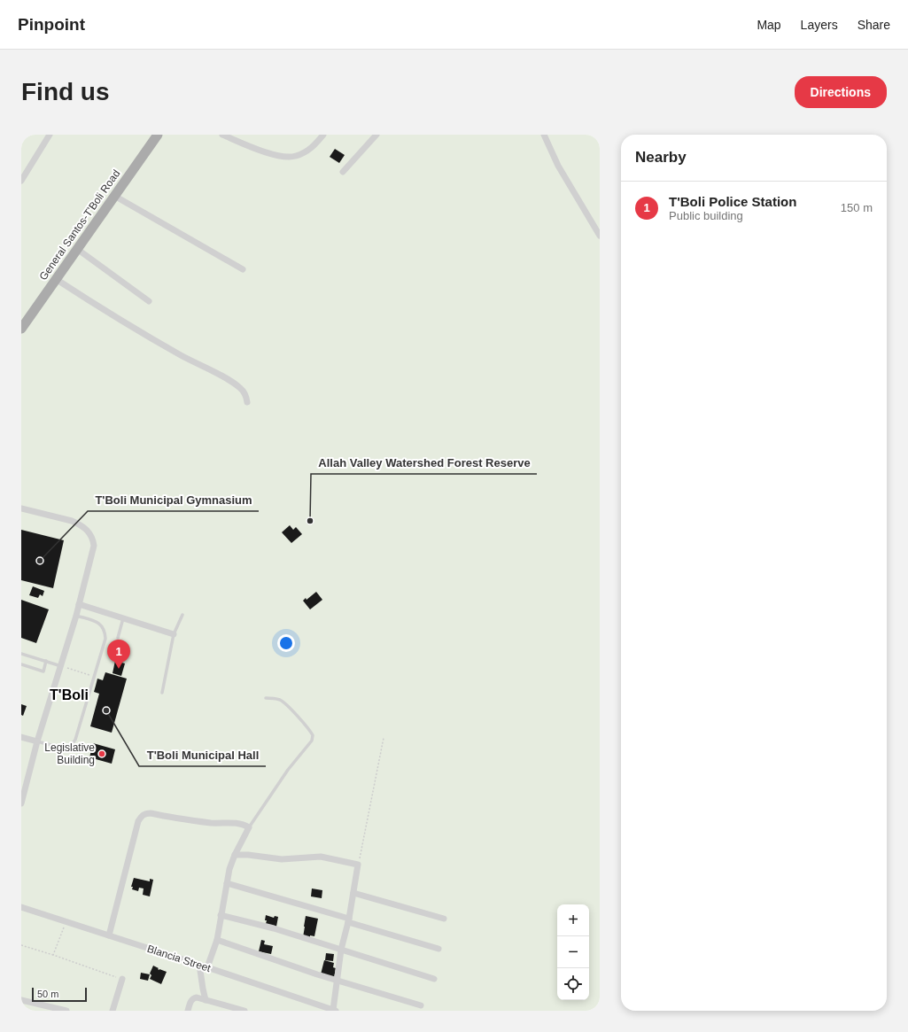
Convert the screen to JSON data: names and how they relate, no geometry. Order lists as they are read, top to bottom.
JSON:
{
  "streets": {
    "main road": ["General Santos-T'Boli Road"],
    "street": ["Blancia Street"]
  },
  "districts": ["T'Boli"],
  "places": [
    "Allah Valley Watershed Forest Reserve",
    "T'Boli Municipal Gymnasium",
    "T'Boli Municipal Hall",
    "Legislative Building"
  ],
  "scale_bar": "50 m",
  "page": {
    "header": "Pinpoint",
    "nav": ["Map", "Layers", "Share"],
    "buttons": "Directions",
    "title": "Find us",
    "heading": "Nearby",
    "list": [
      {
        "mark": "1",
        "name": "T'Boli Police Station",
        "note": "Public building",
        "value": "150 m"
      }
    ],
    "pins": "1",
    "map_buttons": ["+", "−"],
    "scale": "50 m"
  }
}
